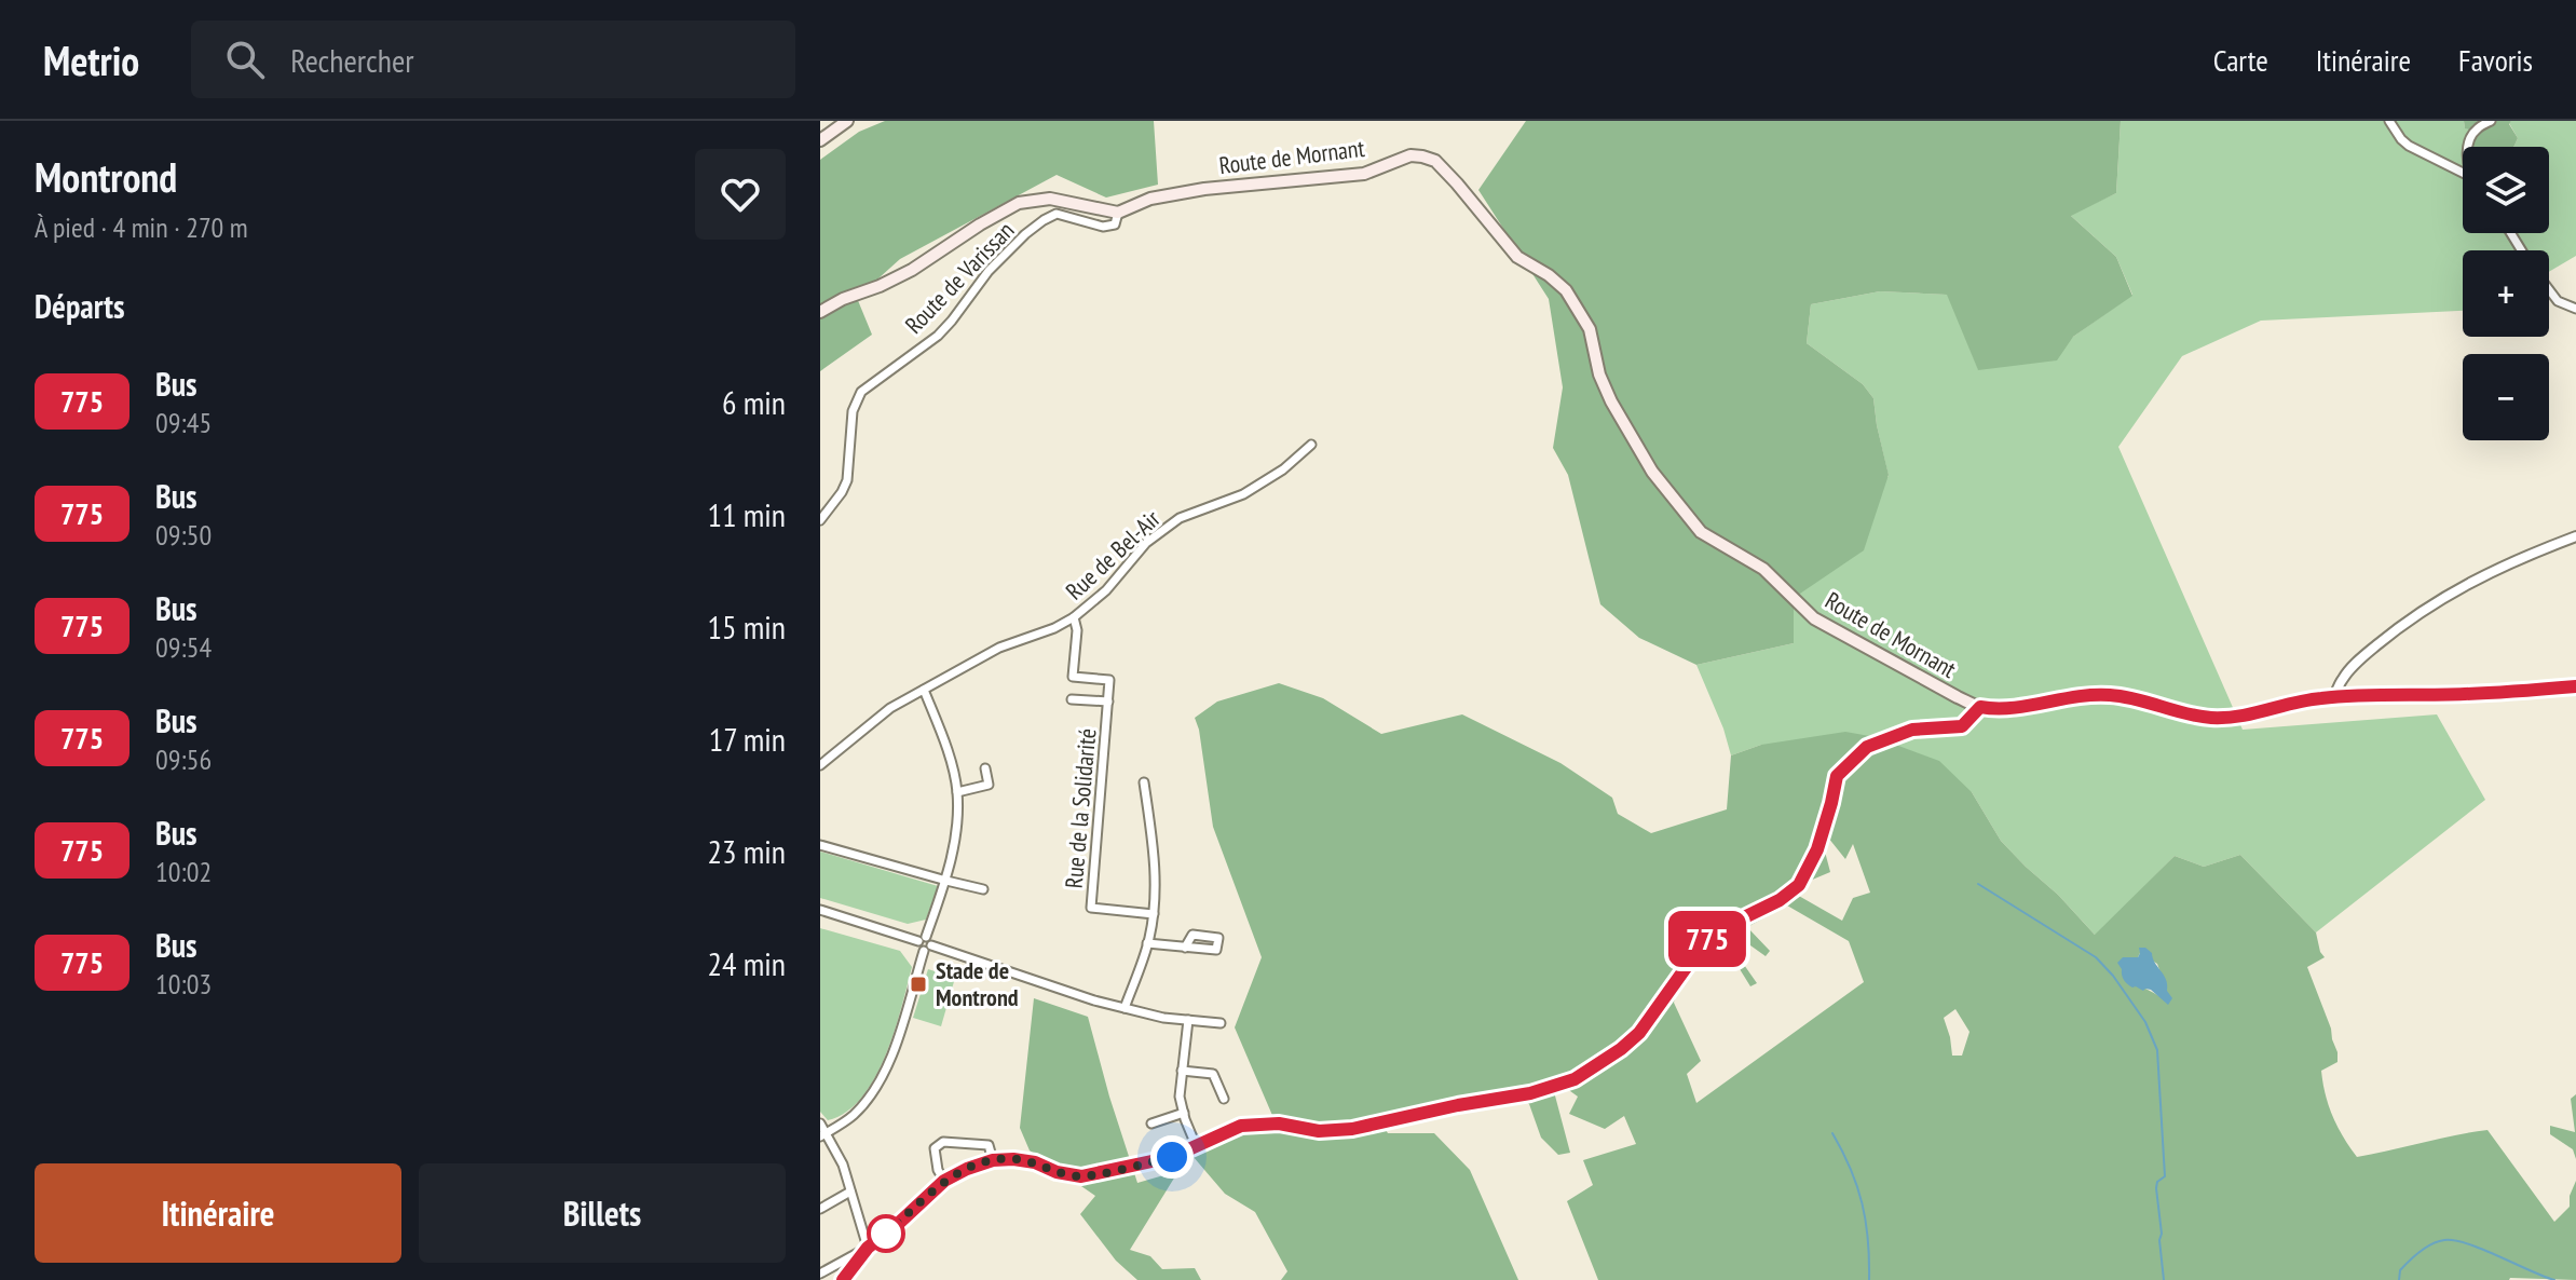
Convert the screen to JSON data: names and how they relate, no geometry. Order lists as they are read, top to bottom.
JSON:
{
  "streets": {
    "main road": ["Route de Mornant"],
    "street": ["Route de Varissan", "Rue de Bel-Air", "Rue de la Solidarité"]
  },
  "crossings": [
    ["Route de Mornant", "Route de Varissan"],
    ["Rue de Bel-Air", "Rue de la Solidarité"]
  ],
  "places": {
    "transit": ["Stade de Montrond"]
  },
  "lines": ["bus line 775"],
  "page": {
    "header": "Metrio",
    "search": "Rechercher",
    "nav": ["Carte", "Itinéraire", "Favoris"],
    "heading": [
      ["Montrond", "À pied · 4 min · 270 m"],
      "Départs"
    ],
    "on_map": "775",
    "map_buttons": ["+", "−"],
    "list": [
      {
        "mark": "775",
        "name": "Bus",
        "note": "09:45",
        "value": "6 min"
      },
      {
        "mark": "775",
        "name": "Bus",
        "note": "09:50",
        "value": "11 min"
      },
      {
        "mark": "775",
        "name": "Bus",
        "note": "09:54",
        "value": "15 min"
      },
      {
        "mark": "775",
        "name": "Bus",
        "note": "09:56",
        "value": "17 min"
      },
      {
        "mark": "775",
        "name": "Bus",
        "note": "10:02",
        "value": "23 min"
      },
      {
        "mark": "775",
        "name": "Bus",
        "note": "10:03",
        "value": "24 min"
      }
    ],
    "buttons": ["Itinéraire", "Billets"]
  }
}
